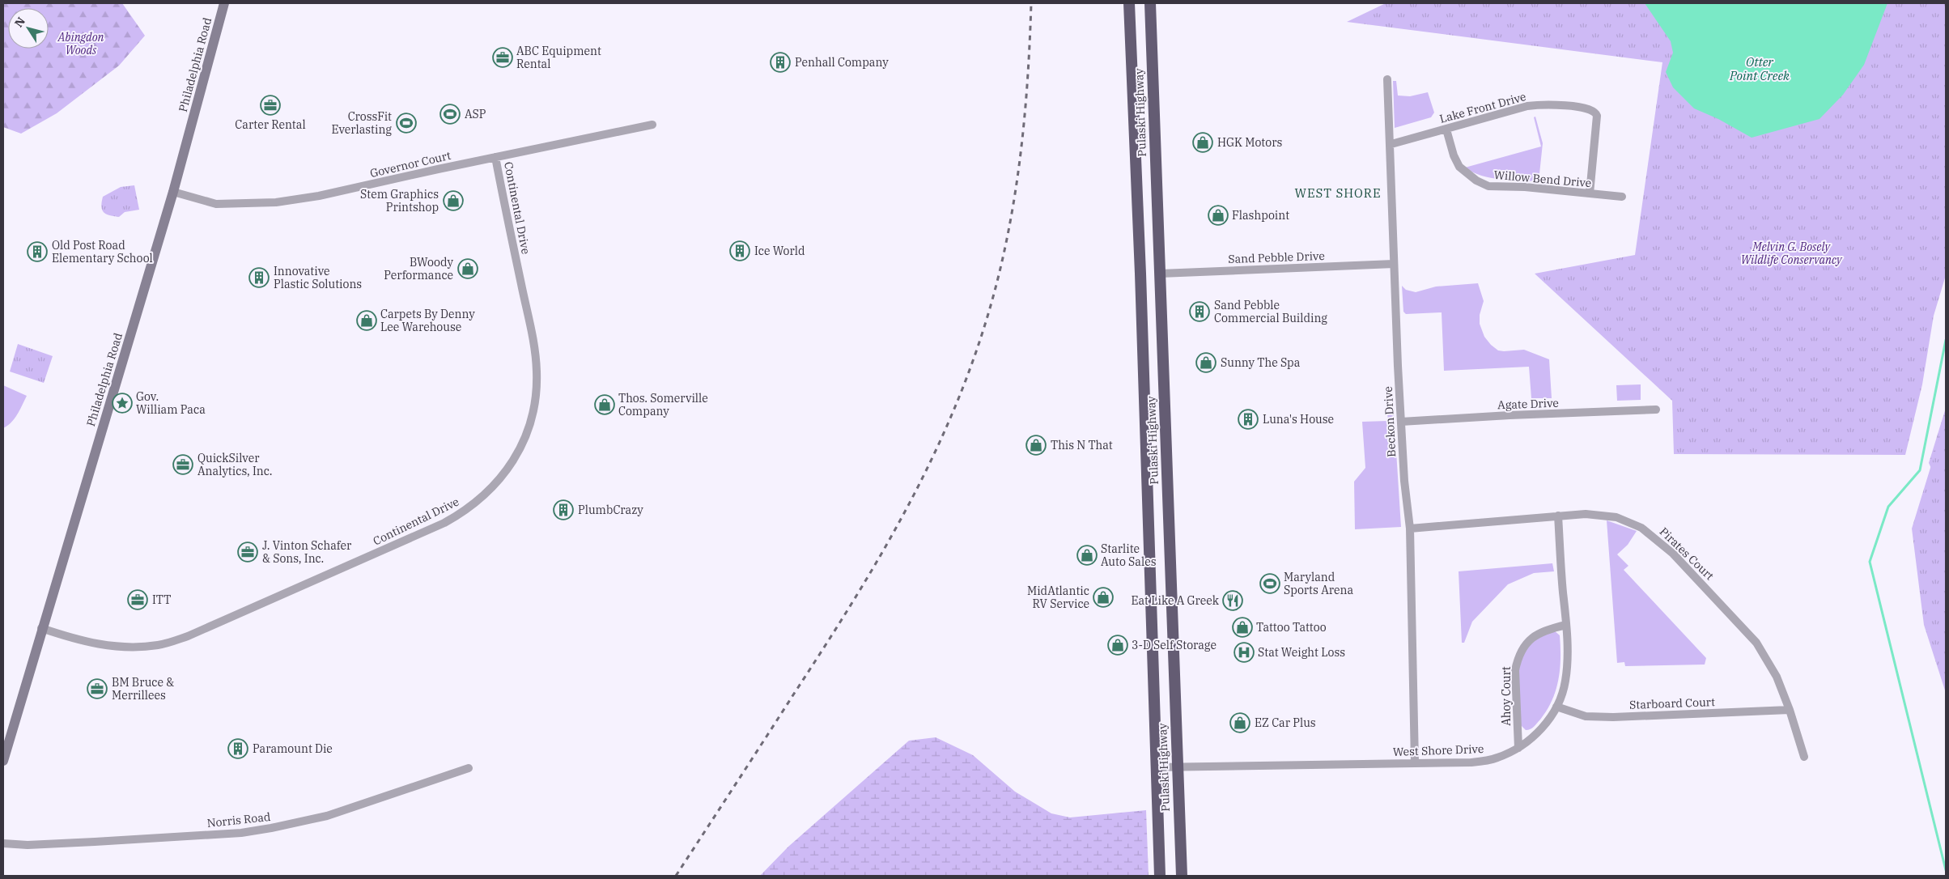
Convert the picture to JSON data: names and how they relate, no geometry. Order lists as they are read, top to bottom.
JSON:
{
  "streets": {
    "highway": ["Pulaski Highway"],
    "main road": ["Philadelphia Road"],
    "street": [
      "Lake Front Drive",
      "Governor Court",
      "Willow Bend Drive",
      "Continental Drive",
      "Sand Pebble Drive",
      "Agate Drive",
      "Beckon Drive",
      "Pirates Court",
      "Ahoy Court",
      "Starboard Court",
      "West Shore Drive",
      "Norris Road"
    ]
  },
  "crossings": [
    ["Philadelphia Road", "Governor Court"],
    ["Philadelphia Road", "Continental Drive"],
    ["Lake Front Drive", "Willow Bend Drive"],
    ["Lake Front Drive", "Beckon Drive"],
    ["Pulaski Highway", "Sand Pebble Drive"],
    ["Pulaski Highway", "West Shore Drive"],
    ["Governor Court", "Continental Drive"],
    ["Sand Pebble Drive", "Beckon Drive"],
    ["Agate Drive", "Beckon Drive"],
    ["Beckon Drive", "Pirates Court"],
    ["Beckon Drive", "West Shore Drive"],
    ["Pirates Court", "Starboard Court"],
    ["Pirates Court", "West Shore Drive"],
    ["Ahoy Court", "West Shore Drive"],
    ["Starboard Court", "West Shore Drive"]
  ],
  "districts": ["WEST SHORE"],
  "water": ["Otter Point Creek"],
  "parks": ["Abingdon Woods", "Melvin G. Bosely Wildlife Conservancy"],
  "places": {
    "office": [
      "ABC Equipment Rental",
      "Carter Rental",
      "QuickSilver Analytics, Inc.",
      "J. Vinton Schafer & Sons, Inc.",
      "ITT",
      "BM Bruce & Merrillees"
    ],
    "building": [
      "Penhall Company",
      "Ice World",
      "Old Post Road Elementary School",
      "Innovative Plastic Solutions",
      "Sand Pebble Commercial Building",
      "Luna's House",
      "PlumbCrazy",
      "Paramount Die"
    ],
    "sports": ["ASP", "CrossFit Everlasting", "Maryland Sports Arena"],
    "shop": [
      "HGK Motors",
      "Stem Graphics Printshop",
      "Flashpoint",
      "BWoody Performance",
      "Carpets By Denny Lee Warehouse",
      "Sunny The Spa",
      "Thos. Somerville Company",
      "This N That",
      "Starlite Auto Sales",
      "MidAtlantic RV Service",
      "Tattoo Tattoo",
      "3-D Self Storage",
      "EZ Car Plus"
    ],
    "place": ["Gov. William Paca"],
    "restaurant": ["Eat Like A Greek"],
    "hospital": ["Stat Weight Loss"]
  },
  "north": "top left"
}
